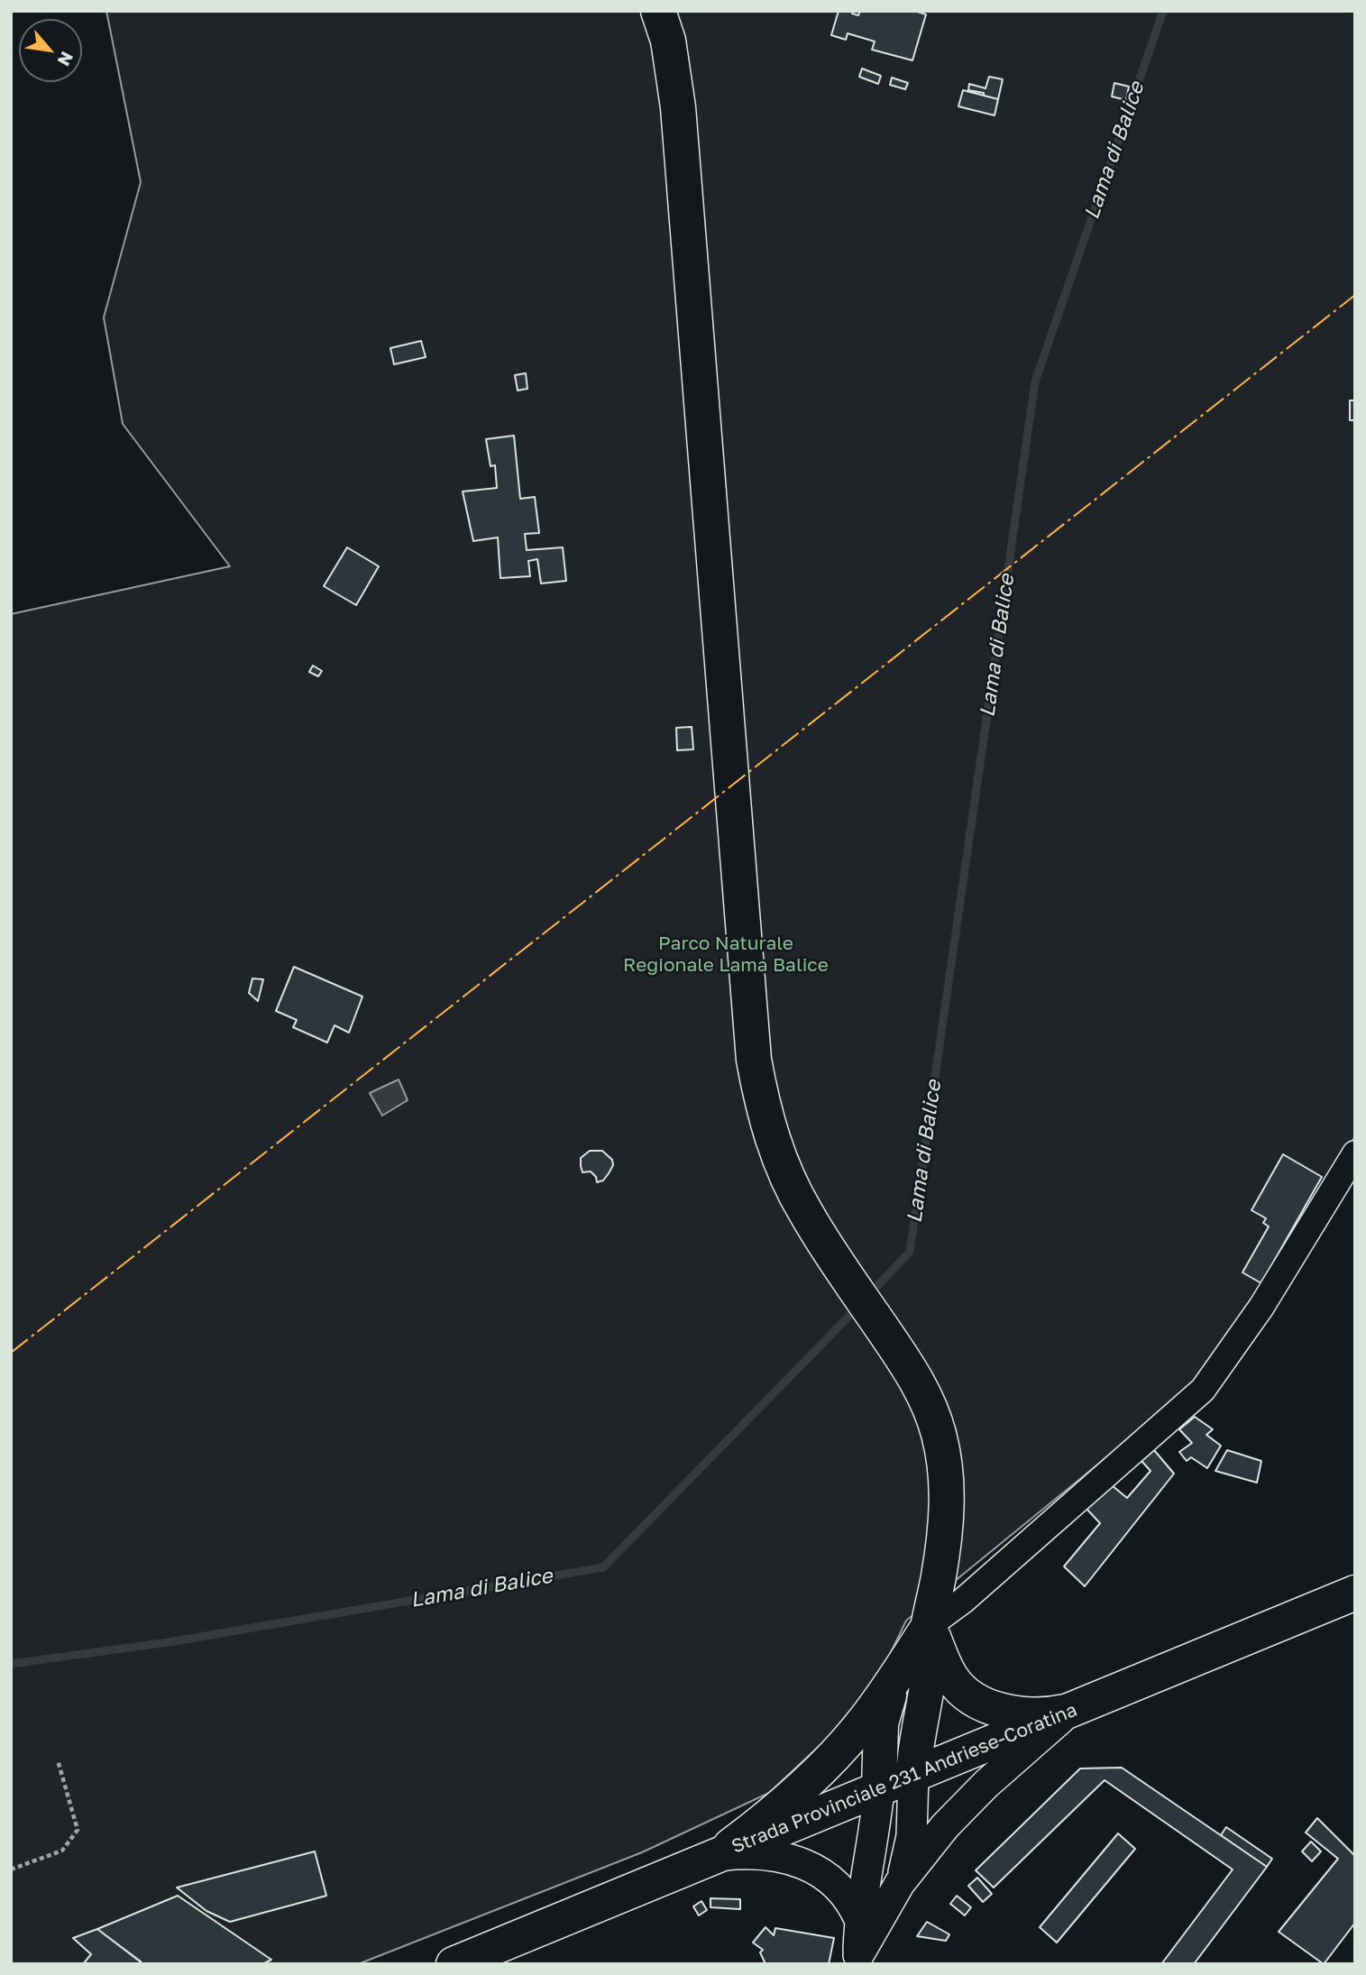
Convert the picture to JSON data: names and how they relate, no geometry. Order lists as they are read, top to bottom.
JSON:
{
  "streets": {
    "main road": ["Strada Provinciale 231 Andriese-Coratina"]
  },
  "water": ["Lama di Balice"],
  "parks": ["Parco Naturale Regionale Lama Balice"],
  "north": "bottom right"
}
